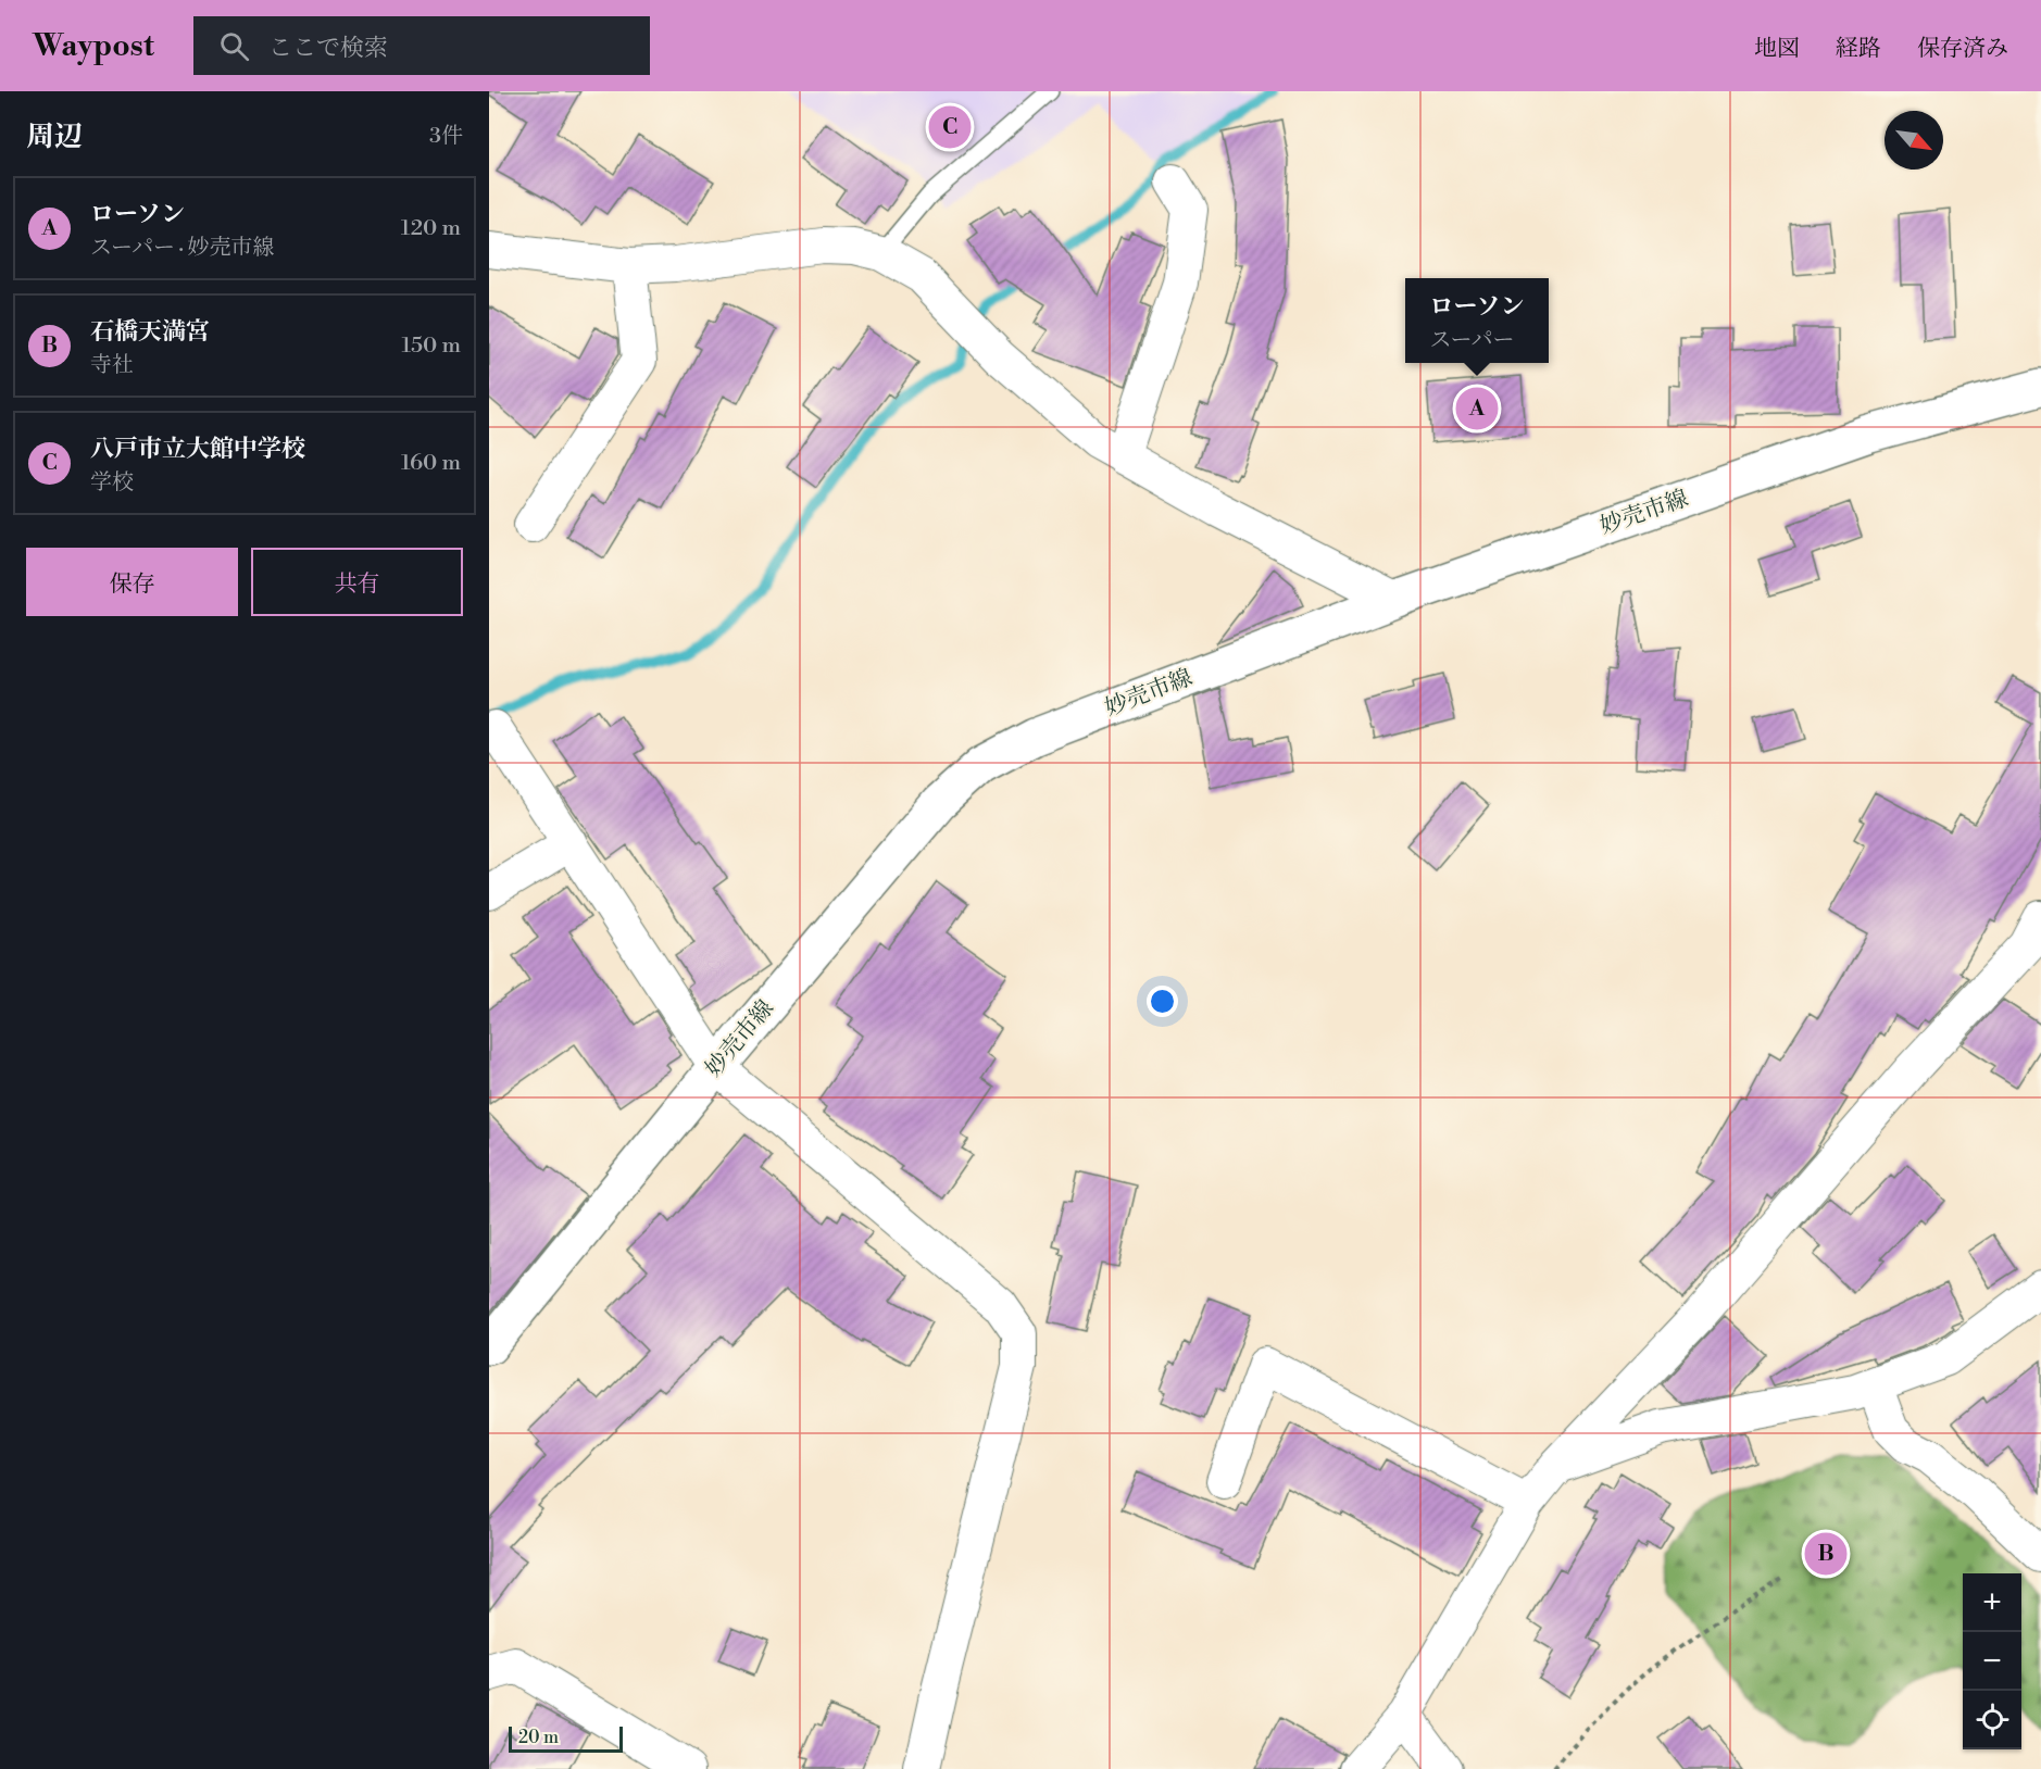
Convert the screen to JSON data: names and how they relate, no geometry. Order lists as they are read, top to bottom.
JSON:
{
  "streets": {
    "main road": ["妙売市線"]
  },
  "scale_bar": "20 m",
  "north": "bottom right",
  "page": {
    "header": "Waypost",
    "search": "ここで検索",
    "nav": ["地図", "経路", "保存済み"],
    "heading": ["周辺", "3件"],
    "pins": ["C", "A", "B"],
    "list": [
      {
        "mark": "A",
        "name": "ローソン",
        "note": "スーパー · 妙売市線",
        "value": "120 m"
      },
      {
        "mark": "B",
        "name": "石橋天満宮",
        "note": "寺社",
        "value": "150 m"
      },
      {
        "mark": "C",
        "name": "八戸市立大館中学校",
        "note": "学校",
        "value": "160 m"
      }
    ],
    "popup": ["ローソン", "スーパー"],
    "buttons": ["保存", "共有"],
    "map_buttons": ["+", "−"],
    "scale": "20 m"
  }
}
